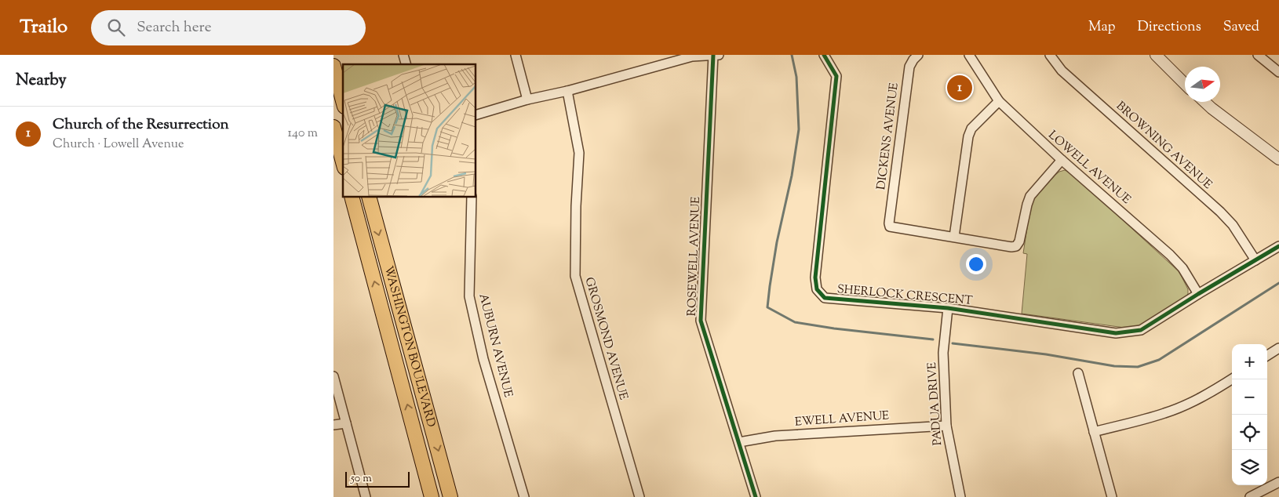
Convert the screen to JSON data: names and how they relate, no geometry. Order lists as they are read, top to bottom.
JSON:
{
  "streets": {
    "highway": ["WASHINGTON BOULEVARD"],
    "street": [
      "DICKENS AVENUE",
      "BROWNING AVENUE",
      "LOWELL AVENUE",
      "ROSEWELL AVENUE",
      "SHERLOCK CRESCENT",
      "GROSMOND AVENUE",
      "AUBURN AVENUE",
      "PADUA DRIVE",
      "EWELL AVENUE"
    ]
  },
  "crossings": [
    ["BROWNING AVENUE", "SHERLOCK CRESCENT"],
    ["LOWELL AVENUE", "SHERLOCK CRESCENT"],
    ["ROSEWELL AVENUE", "EWELL AVENUE"],
    ["SHERLOCK CRESCENT", "PADUA DRIVE"],
    ["PADUA DRIVE", "EWELL AVENUE"]
  ],
  "scale_bar": "50 m",
  "north": "right",
  "page": {
    "header": "Trailo",
    "search": "Search here",
    "nav": ["Map", "Directions", "Saved"],
    "heading": "Nearby",
    "pins": "1",
    "list": [
      {
        "mark": "1",
        "name": "Church of the Resurrection",
        "note": "Church · Lowell Avenue",
        "value": "140 m"
      }
    ],
    "map_buttons": ["+", "−"],
    "scale": "50 m"
  }
}
